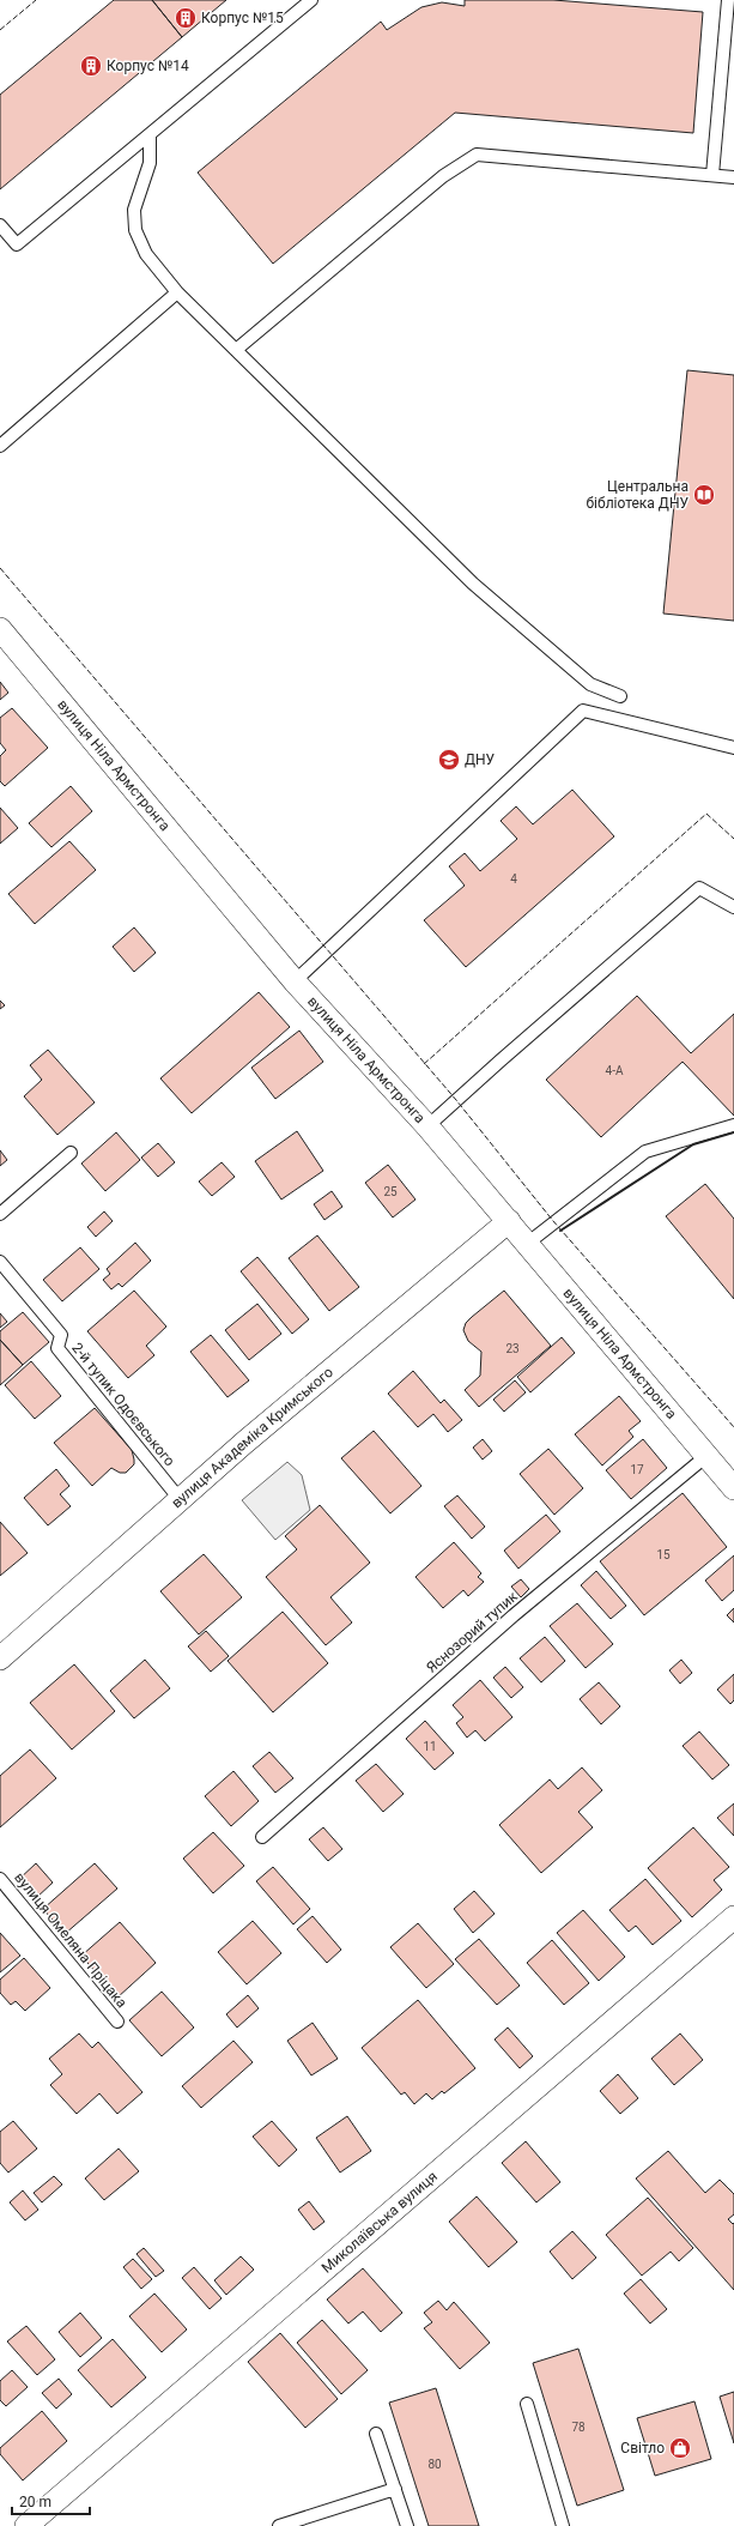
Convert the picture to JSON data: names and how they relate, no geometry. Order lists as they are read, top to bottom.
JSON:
{
  "streets": {
    "street": ["вулиця Ніла Армстронга", "вулиця Академіка Кримського", "Миколаївська вулиця"],
    "lane": ["2-й тупик Одоєвського", "Яснозорий тупик", "вулиця Омеляна Пріцака"]
  },
  "crossings": [
    ["вулиця Ніла Армстронга", "вулиця Академіка Кримського"],
    ["вулиця Ніла Армстронга", "Яснозорий тупик"],
    ["2-й тупик Одоєвського", "вулиця Академіка Кримського"]
  ],
  "places": {
    "building": ["Корпус №15", "Корпус №14"],
    "library": ["Центральна бібліотека ДНУ"],
    "school or university": ["ДНУ"],
    "shop": ["Свiтло"]
  },
  "house_numbers": [
    "4",
    "4-А",
    "25",
    "23",
    "17",
    "15",
    "11",
    "78",
    "80"
  ],
  "scale_bar": "20 m"
}
